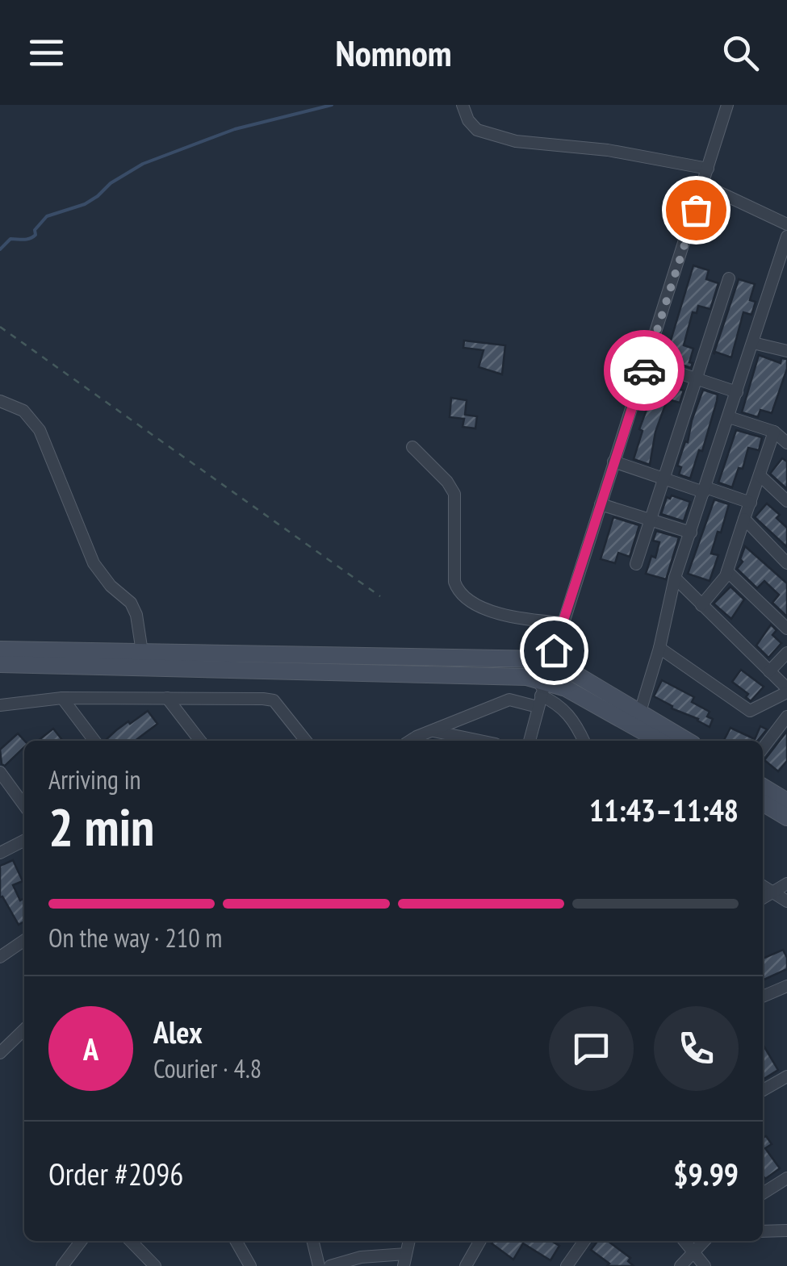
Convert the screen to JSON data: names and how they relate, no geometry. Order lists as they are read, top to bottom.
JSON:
{
  "page": {
    "header": "Nomnom",
    "heading": ["2 min", "Arriving in", "11:43–11:48"],
    "panel": [
      "Alex",
      "Courier · 4.8",
      "Order #2096",
      "$9.99"
    ],
    "bar": "On the way · 210 m",
    "round": "A"
  }
}
